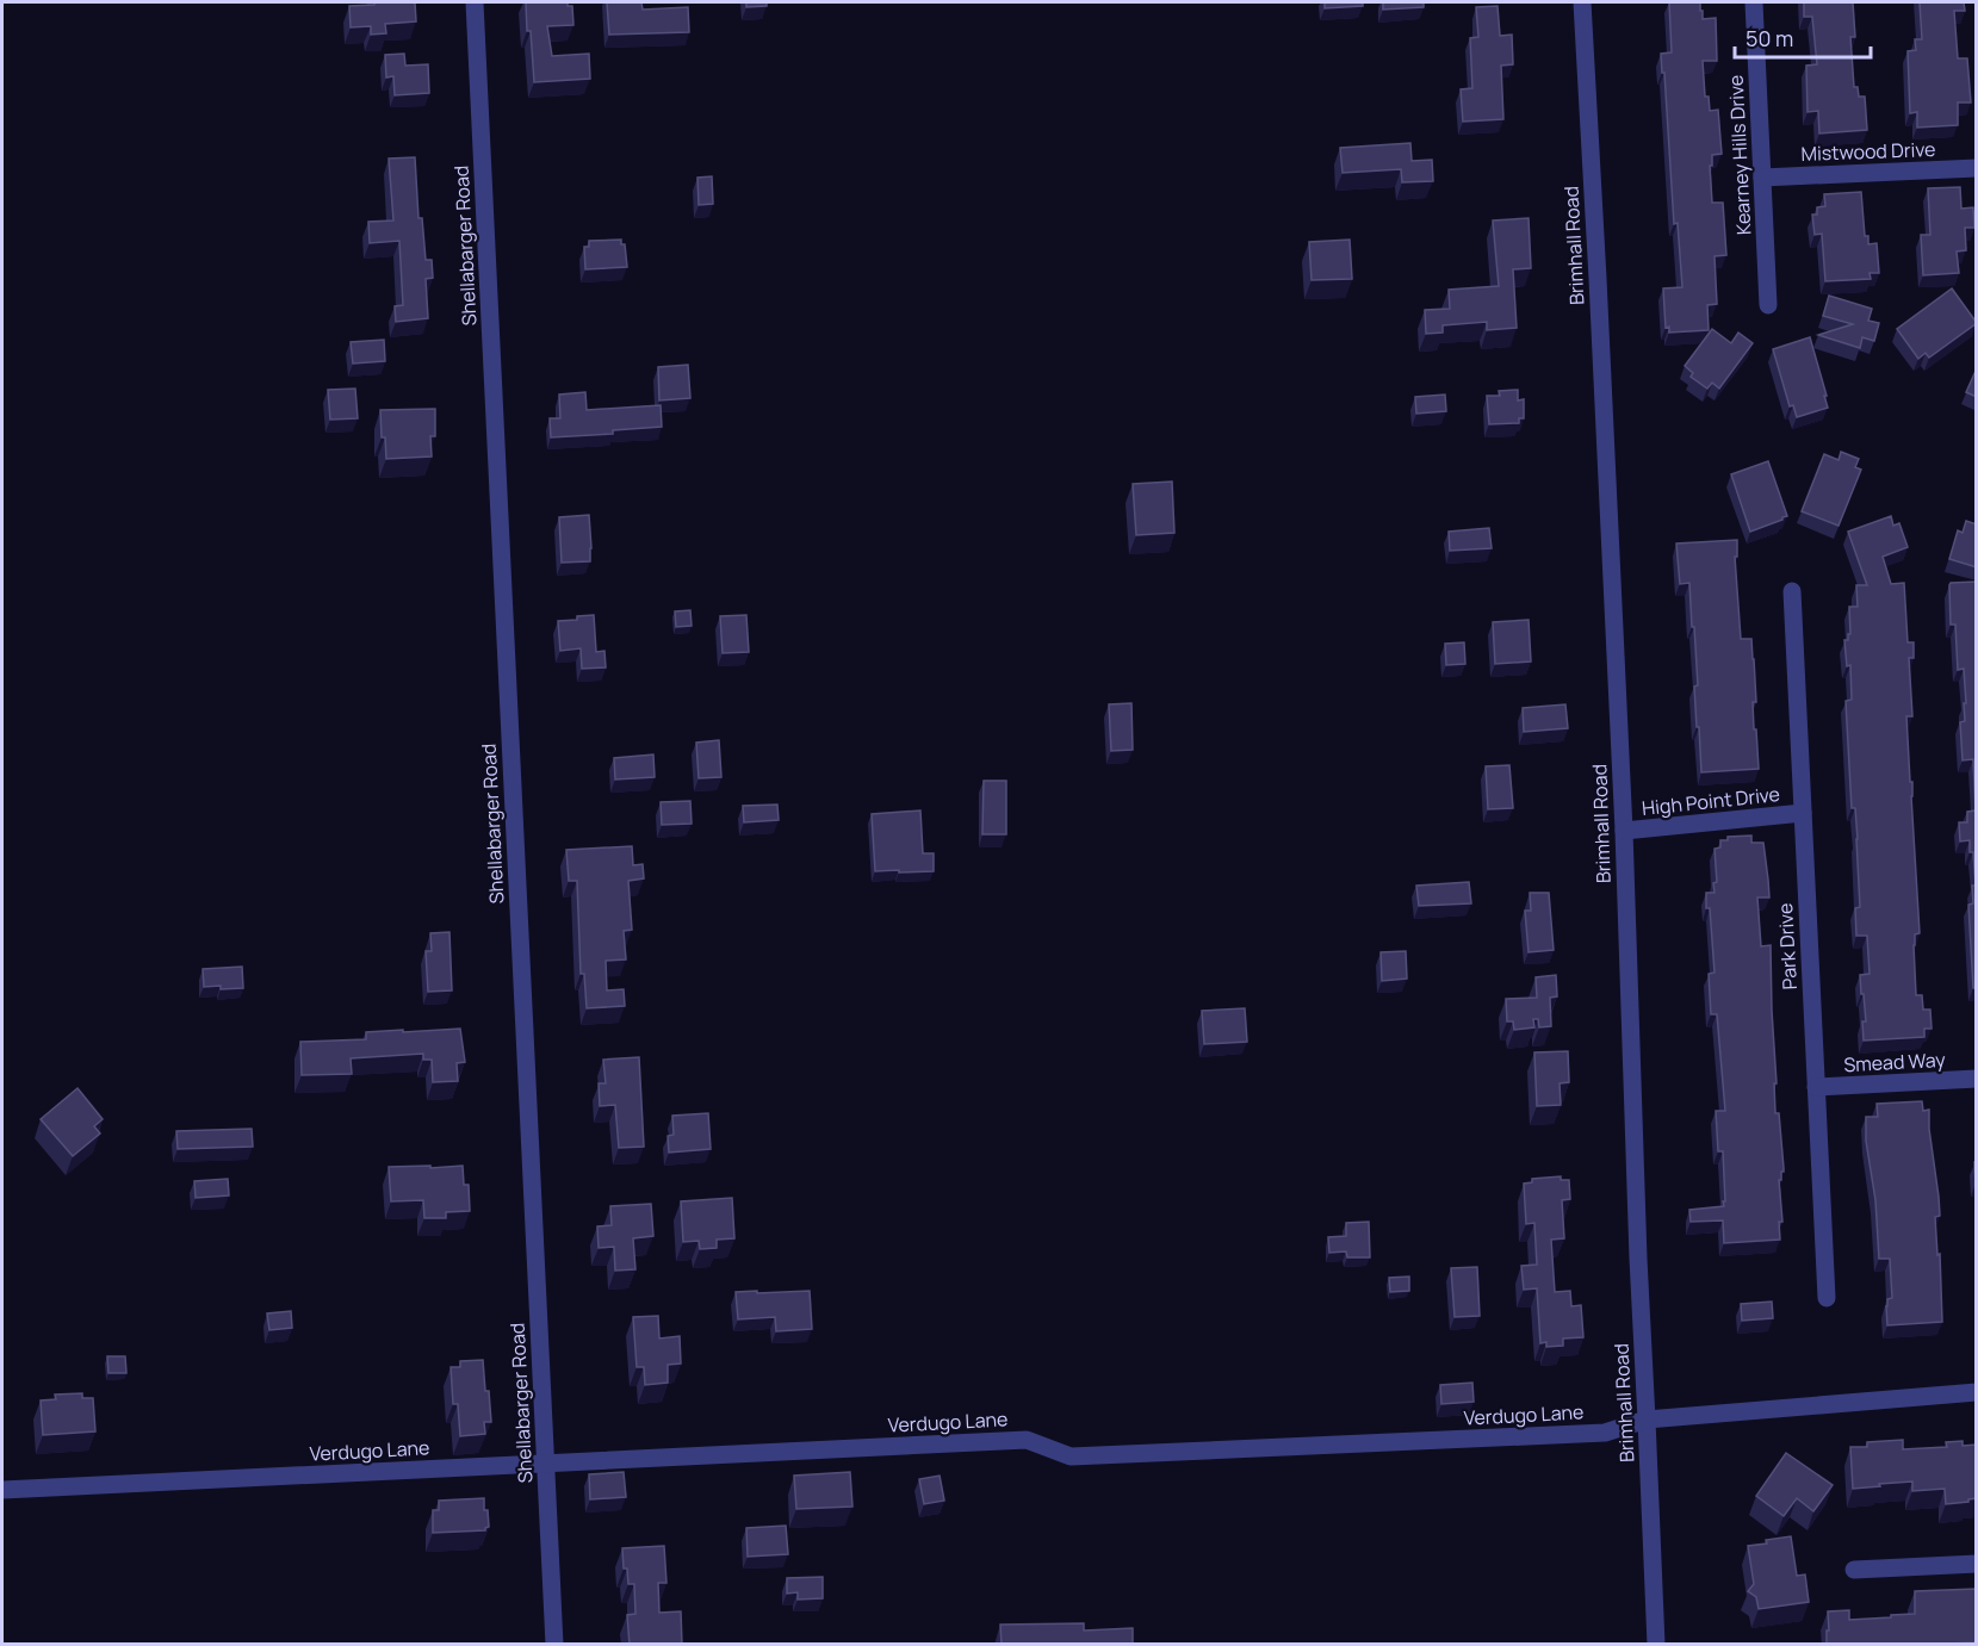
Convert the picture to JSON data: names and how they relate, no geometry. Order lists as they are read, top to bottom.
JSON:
{
  "streets": {
    "street": [
      "Mistwood Drive",
      "Kearney Hills Drive",
      "Shellabarger Road",
      "Brimhall Road",
      "High Point Drive",
      "Park Drive",
      "Smead Way",
      "Verdugo Lane"
    ]
  },
  "crossings": [
    ["Mistwood Drive", "Kearney Hills Drive"],
    ["Shellabarger Road", "Verdugo Lane"],
    ["Brimhall Road", "High Point Drive"],
    ["Brimhall Road", "Verdugo Lane"],
    ["High Point Drive", "Park Drive"],
    ["Park Drive", "Smead Way"]
  ],
  "scale_bar": "50 m"
}
